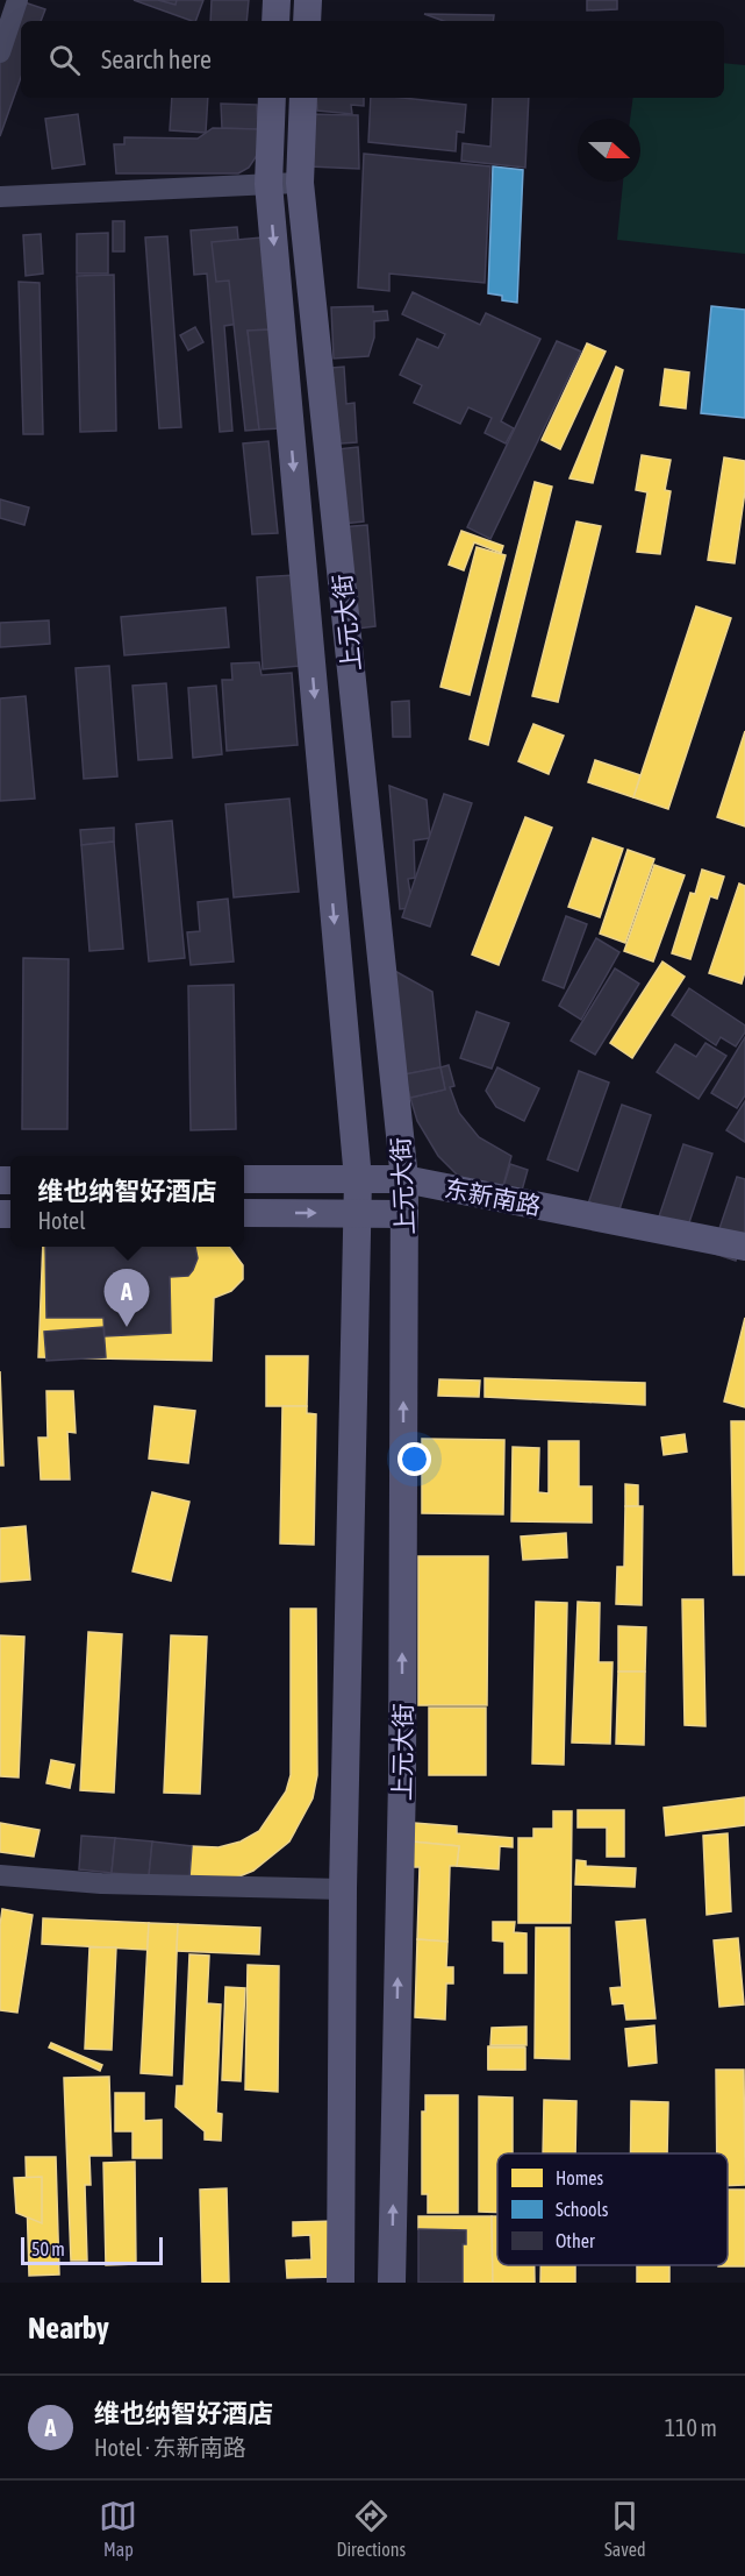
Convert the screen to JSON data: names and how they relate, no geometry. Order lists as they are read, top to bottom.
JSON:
{
  "streets": {
    "main road": ["上元大街", "东新南路"]
  },
  "crossings": [
    ["上元大街", "东新南路"]
  ],
  "legend": ["Homes", "Schools", "Other"],
  "scale_bar": "50 m",
  "north": "right",
  "page": {
    "search": "Search here",
    "popup": ["维也纳智好酒店", "Hotel"],
    "pins": "A",
    "scale": "50 m",
    "heading": "Nearby",
    "list": [
      {
        "mark": "A",
        "name": "维也纳智好酒店",
        "note": "Hotel · 东新南路",
        "value": "110 m"
      }
    ],
    "nav": ["Map", "Directions", "Saved"]
  }
}
